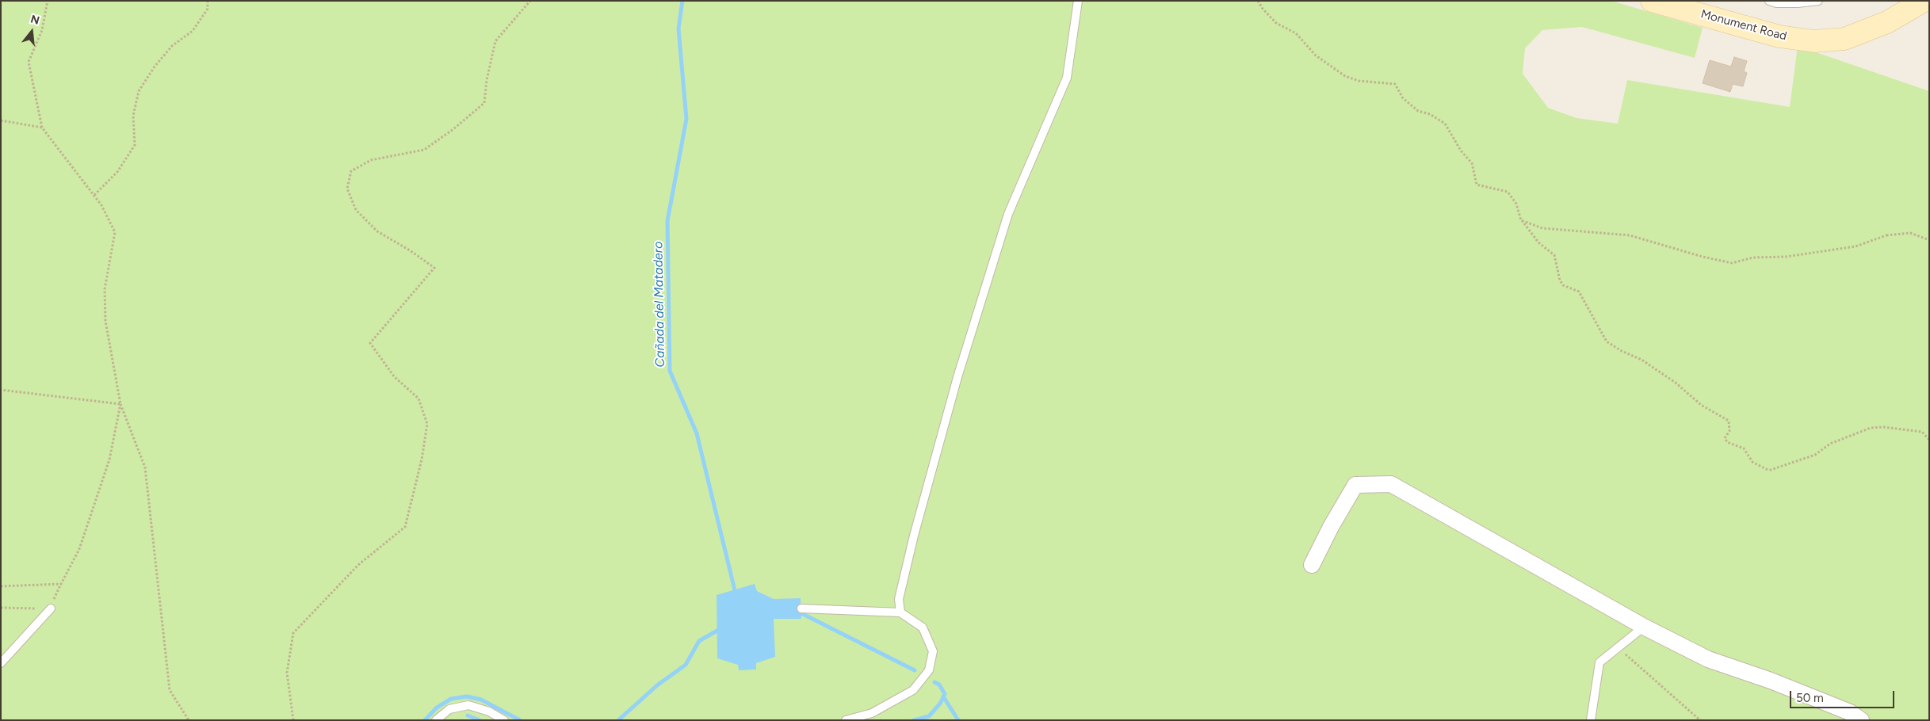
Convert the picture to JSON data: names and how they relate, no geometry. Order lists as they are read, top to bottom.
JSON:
{
  "streets": {
    "street": ["Monument Road"]
  },
  "water": ["Cañada del Matadero"],
  "scale_bar": "50 m",
  "north": "top"
}
